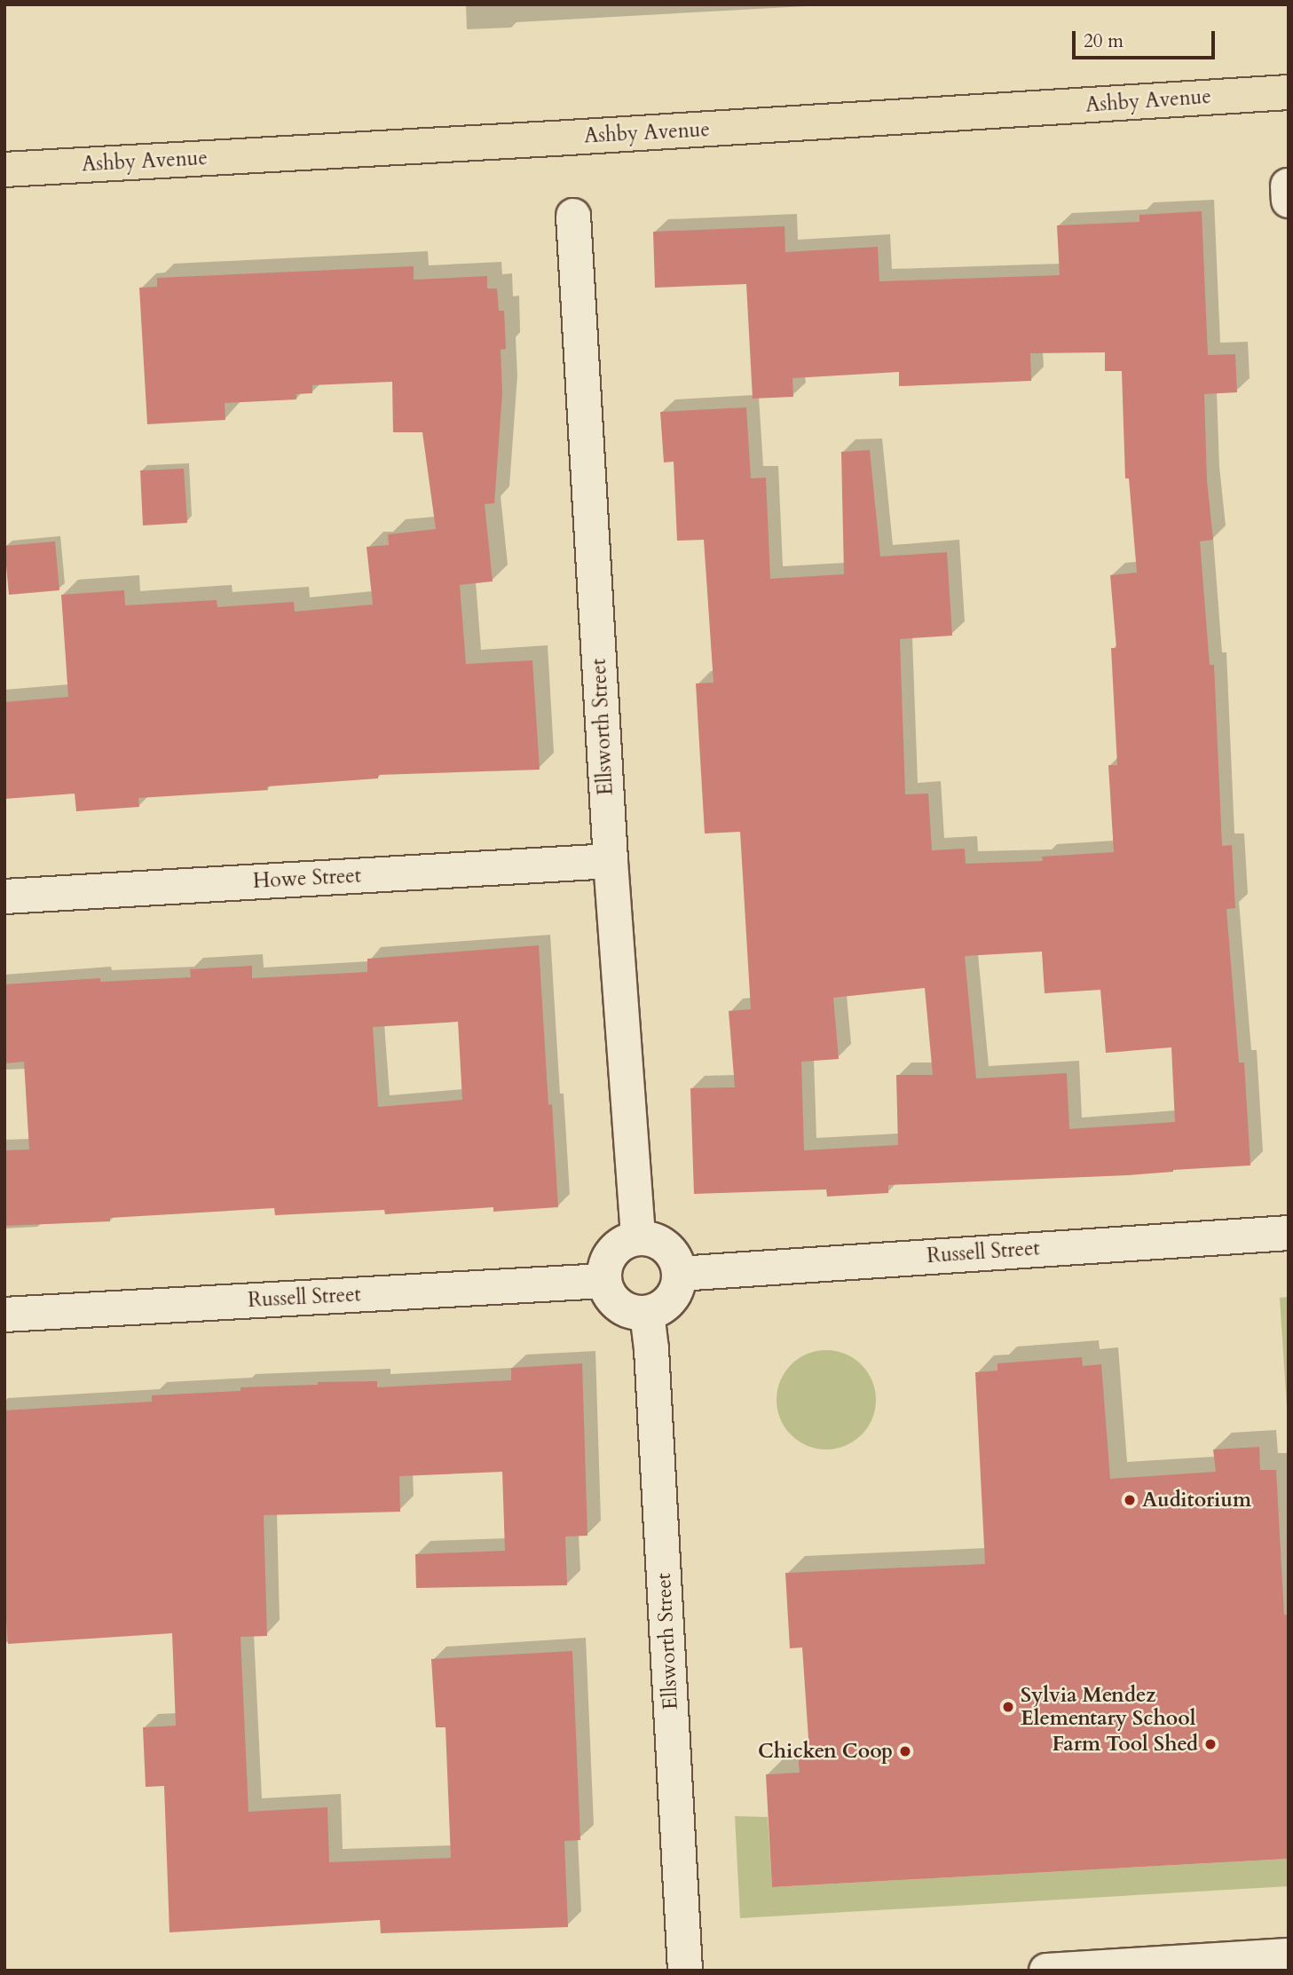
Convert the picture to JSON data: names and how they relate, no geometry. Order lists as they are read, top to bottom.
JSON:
{
  "streets": {
    "main road": ["Ashby Avenue"],
    "street": ["Ellsworth Street", "Howe Street", "Russell Street"]
  },
  "crossings": [
    ["Ellsworth Street", "Howe Street"],
    ["Ellsworth Street", "Russell Street"]
  ],
  "places": [
    "Auditorium",
    "Sylvia Mendez Elementary School",
    "Farm Tool Shed",
    "Chicken Coop"
  ],
  "scale_bar": "20 m"
}
